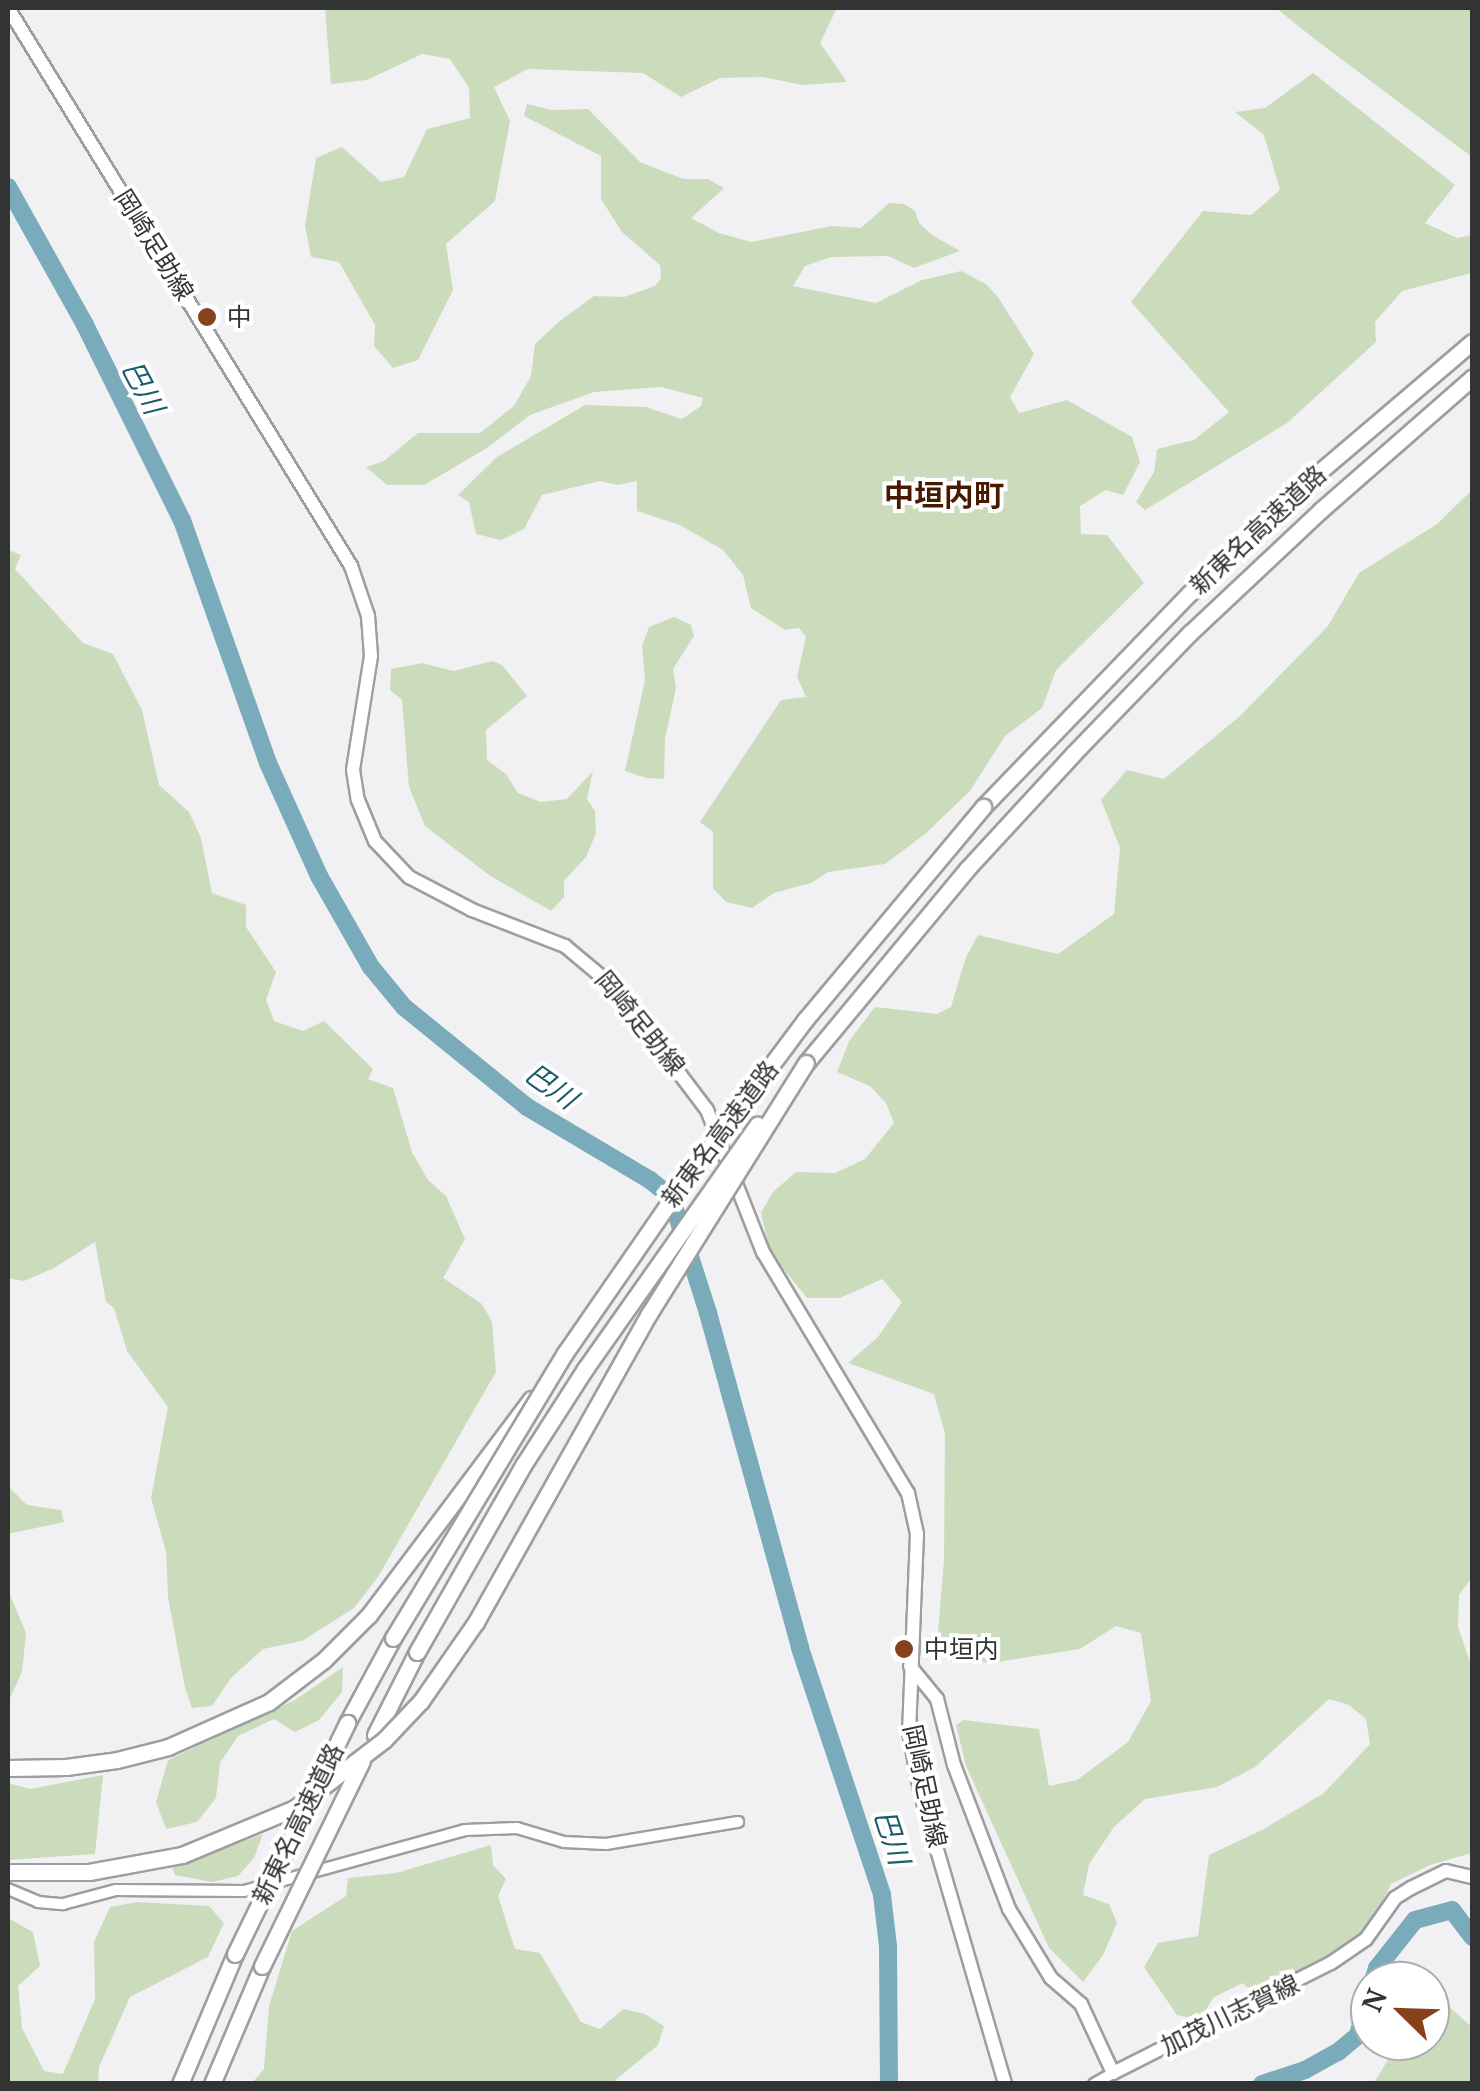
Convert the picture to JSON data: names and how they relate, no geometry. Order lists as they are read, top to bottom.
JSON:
{
  "streets": {
    "highway": ["新東名高速道路"],
    "main road": ["岡崎足助線", "加茂川志賀線"]
  },
  "districts": ["中垣内町"],
  "water": ["巴川"],
  "places": ["中", "中垣内"],
  "north": "top left"
}
